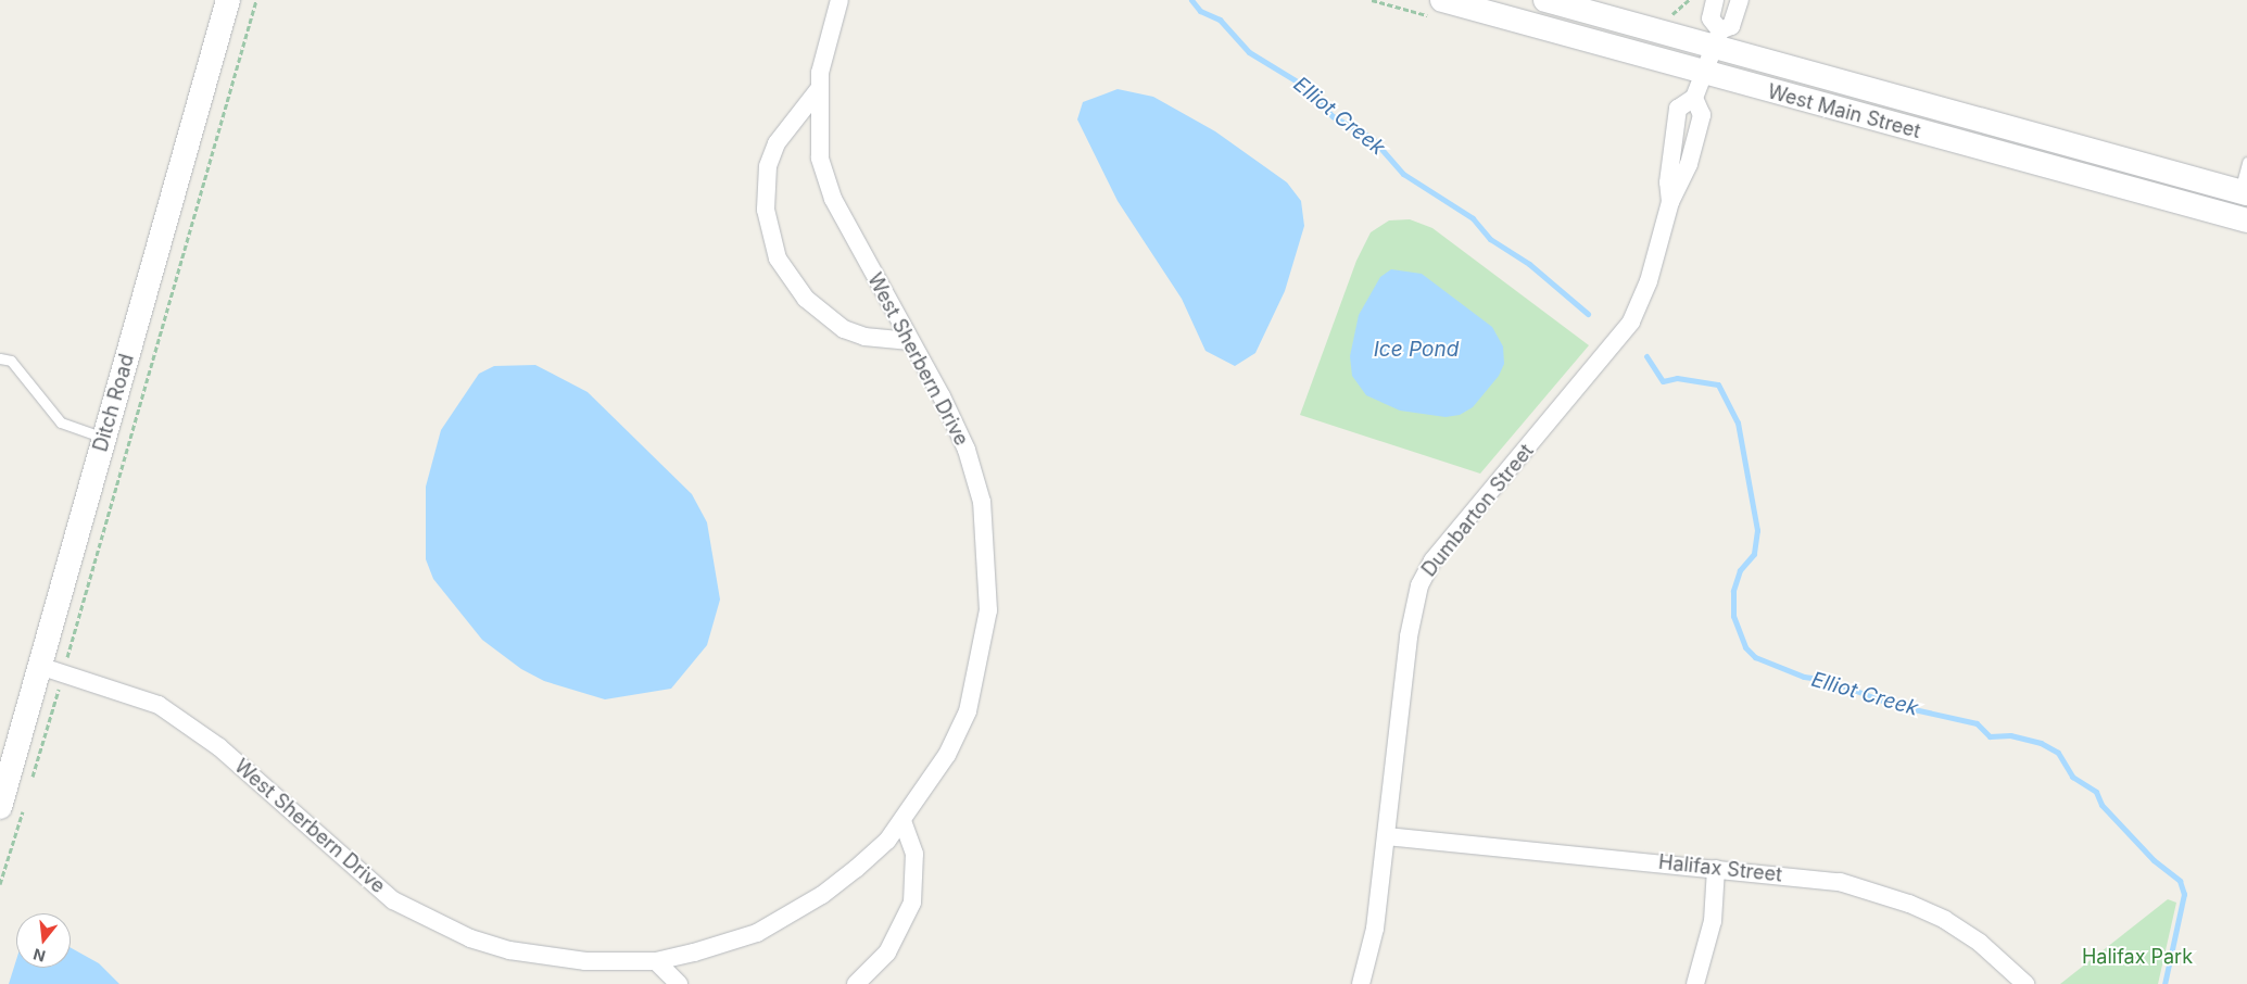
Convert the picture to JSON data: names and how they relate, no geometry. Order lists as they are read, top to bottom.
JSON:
{
  "streets": {
    "street": [
      "West Main Street",
      "West Sherbern Drive",
      "Ditch Road",
      "Dumbarton Street",
      "Halifax Street"
    ]
  },
  "crossings": [
    ["West Main Street", "Dumbarton Street"],
    ["West Sherbern Drive", "Ditch Road"],
    ["Dumbarton Street", "Halifax Street"]
  ],
  "water": ["Elliot Creek", "Ice Pond"],
  "parks": ["Halifax Park"],
  "north": "bottom"
}
